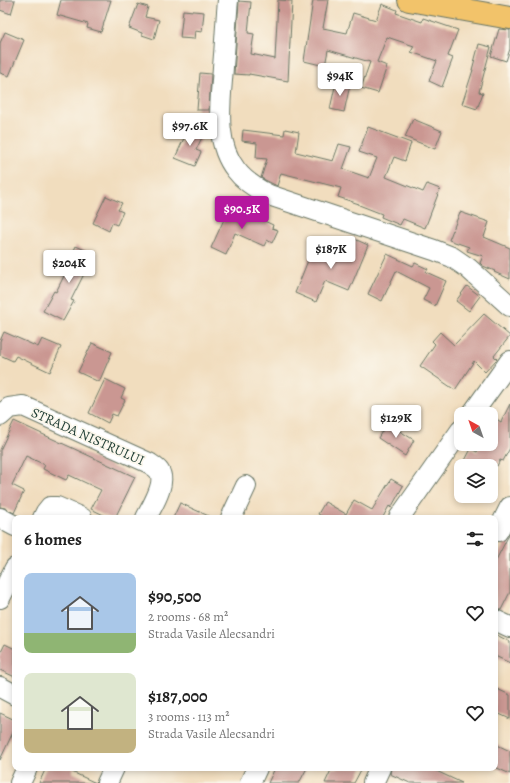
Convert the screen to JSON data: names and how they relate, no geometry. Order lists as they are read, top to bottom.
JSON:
{
  "streets": {
    "street": ["STRADA NISTRULUI"]
  },
  "north": "top left",
  "page": {
    "price": [
      "$94K",
      "$97.6K",
      "$90.5K",
      "$187K",
      "$204K",
      "$129K"
    ],
    "heading": "6 homes",
    "list": [
      {
        "name": "$90,500",
        "note": "2 rooms · 68 m² · Strada Vasile Alecsandri"
      },
      {
        "name": "$187,000",
        "note": "3 rooms · 113 m² · Strada Vasile Alecsandri"
      }
    ]
  }
}
